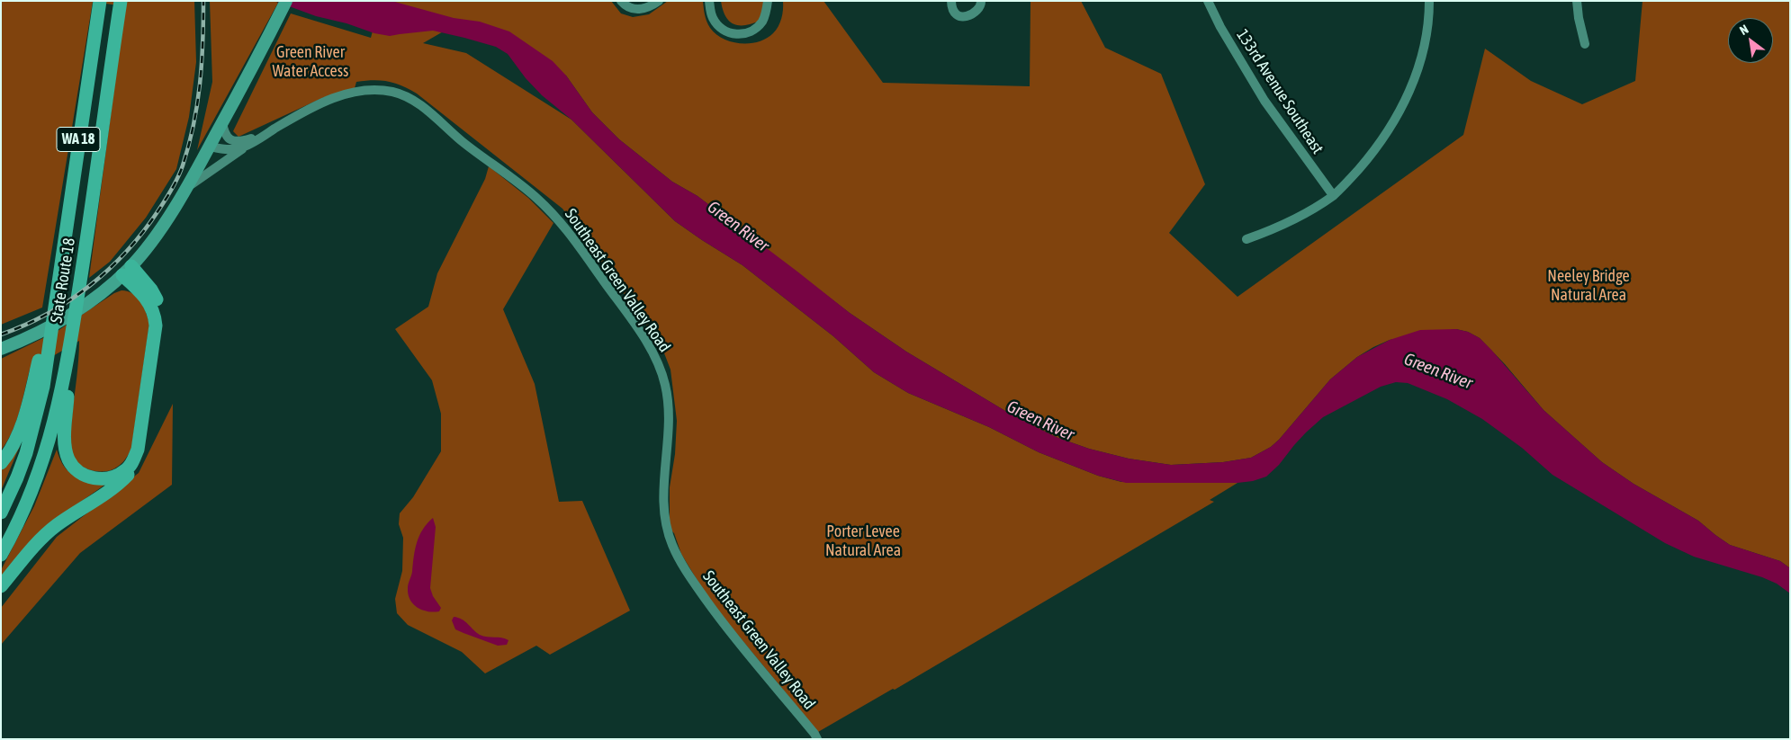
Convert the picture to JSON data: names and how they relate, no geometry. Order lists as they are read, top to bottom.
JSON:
{
  "streets": {
    "highway": ["WA 18", "State Route 18"],
    "street": ["133rd Avenue Southeast", "Southeast Green Valley Road"]
  },
  "water": ["Green River"],
  "parks": ["Green River Water Access", "Neeley Bridge Natural Area", "Porter Levee Natural Area"],
  "north": "top left"
}
